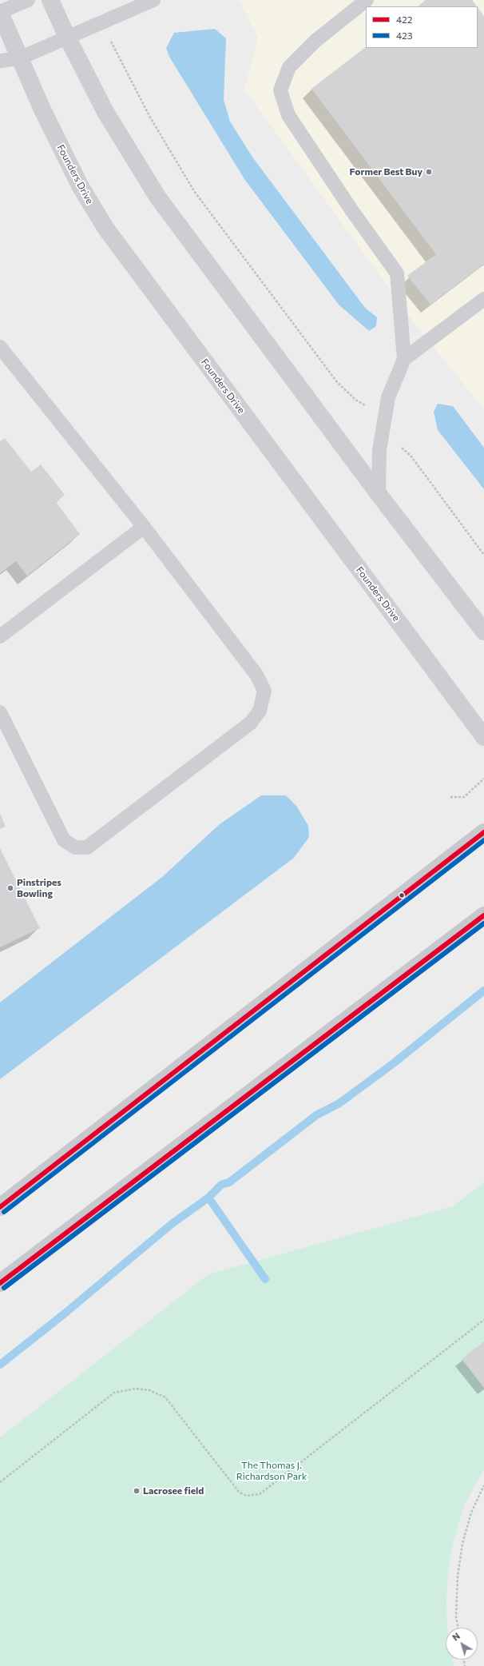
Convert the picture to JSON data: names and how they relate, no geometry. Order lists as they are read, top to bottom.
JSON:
{
  "streets": {
    "main road": ["Founders Drive"]
  },
  "parks": ["The Thomas J. Richardson Park"],
  "places": ["Former Best Buy", "Pinstripes Bowling", "Lacrosee field"],
  "lines": ["transit line 422", "transit line 423"],
  "legend": ["422", "423"],
  "north": "top left"
}
